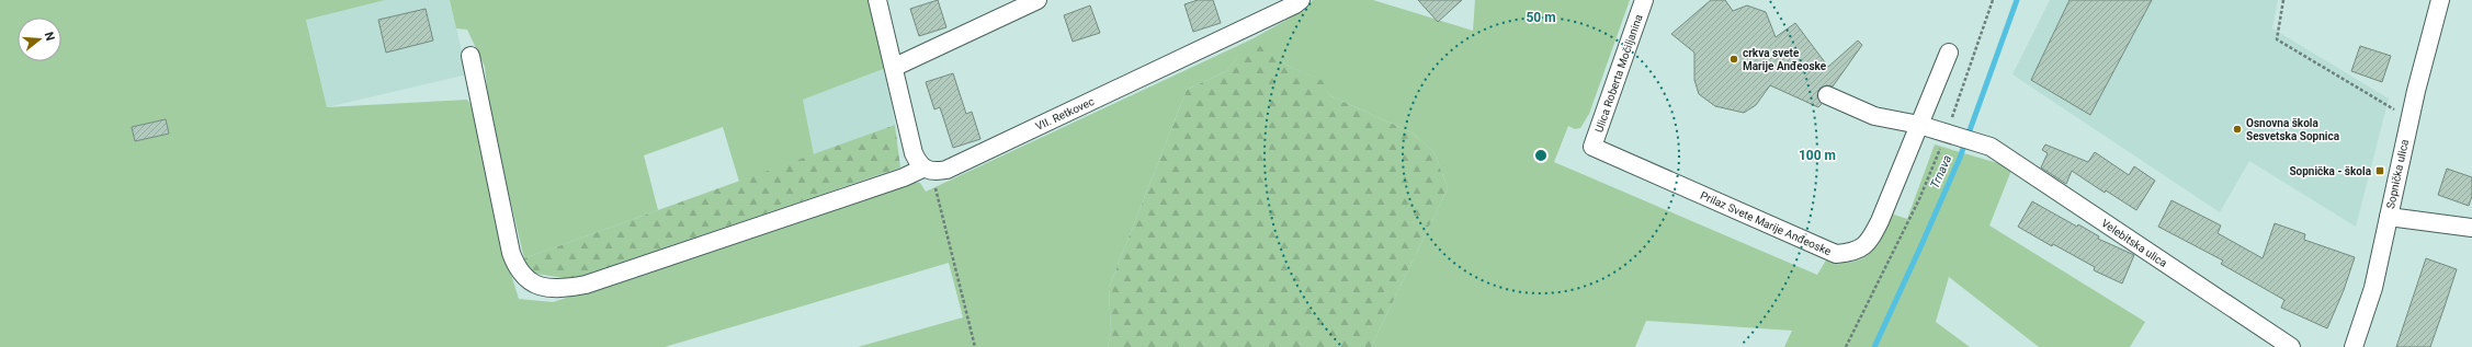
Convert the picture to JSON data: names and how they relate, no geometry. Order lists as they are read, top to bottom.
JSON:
{
  "streets": {
    "street": [
      "Ulica Roberta Močiljanina",
      "VII. Retkovec",
      "Sopnička ulica",
      "Prilaz Svete Marije Anđeoske",
      "Velebitska ulica"
    ]
  },
  "crossings": [
    ["Ulica Roberta Močiljanina", "Prilaz Svete Marije Anđeoske"]
  ],
  "water": ["Trnava"],
  "places": {
    "other": ["crkva svete Marije Anđeoske", "Osnovna škola Sesvetska Sopnica"],
    "transit": ["Sopnička - škola"]
  },
  "north": "right",
  "rings": ["50 m", "100 m"]
}
